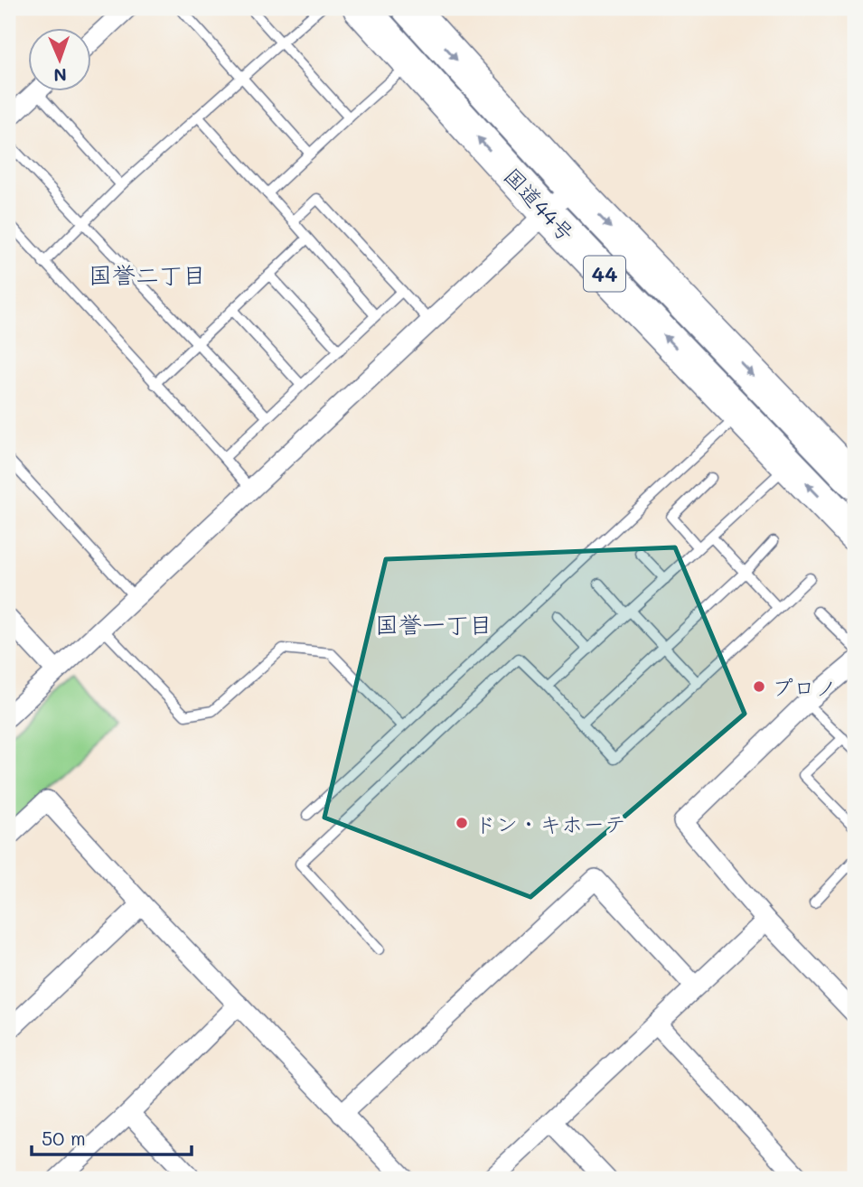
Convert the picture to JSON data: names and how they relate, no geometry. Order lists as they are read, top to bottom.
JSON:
{
  "streets": {
    "highway": ["国道44号", "44"]
  },
  "districts": ["国誉二丁目", "国誉一丁目"],
  "places": ["プロノ", "ドン・キホーテ"],
  "scale_bar": "50 m",
  "north": "bottom"
}
